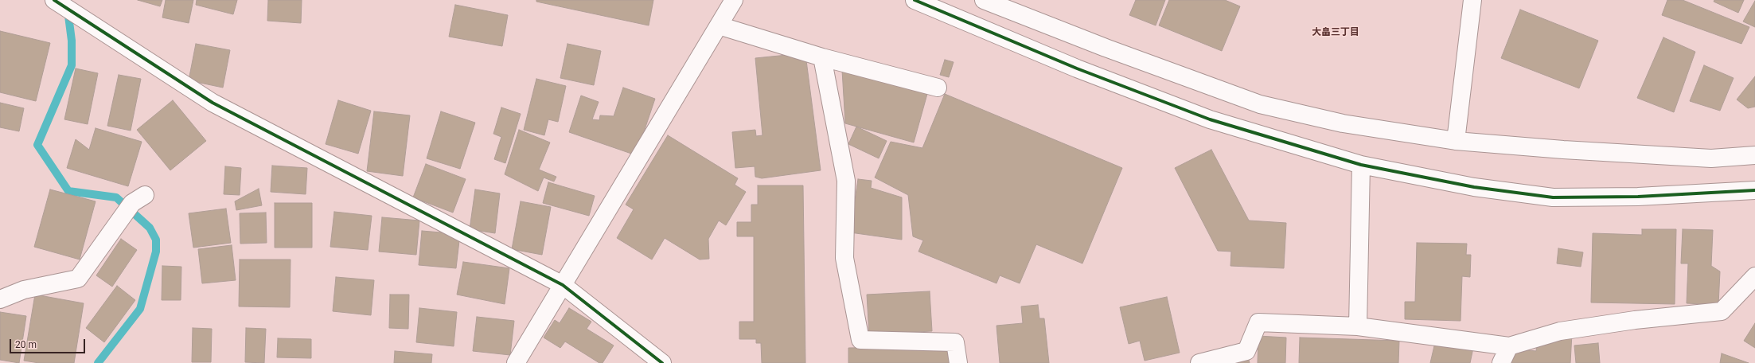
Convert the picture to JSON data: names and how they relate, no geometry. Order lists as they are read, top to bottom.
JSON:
{
  "districts": ["大畠三丁目"],
  "scale_bar": "20 m"
}
